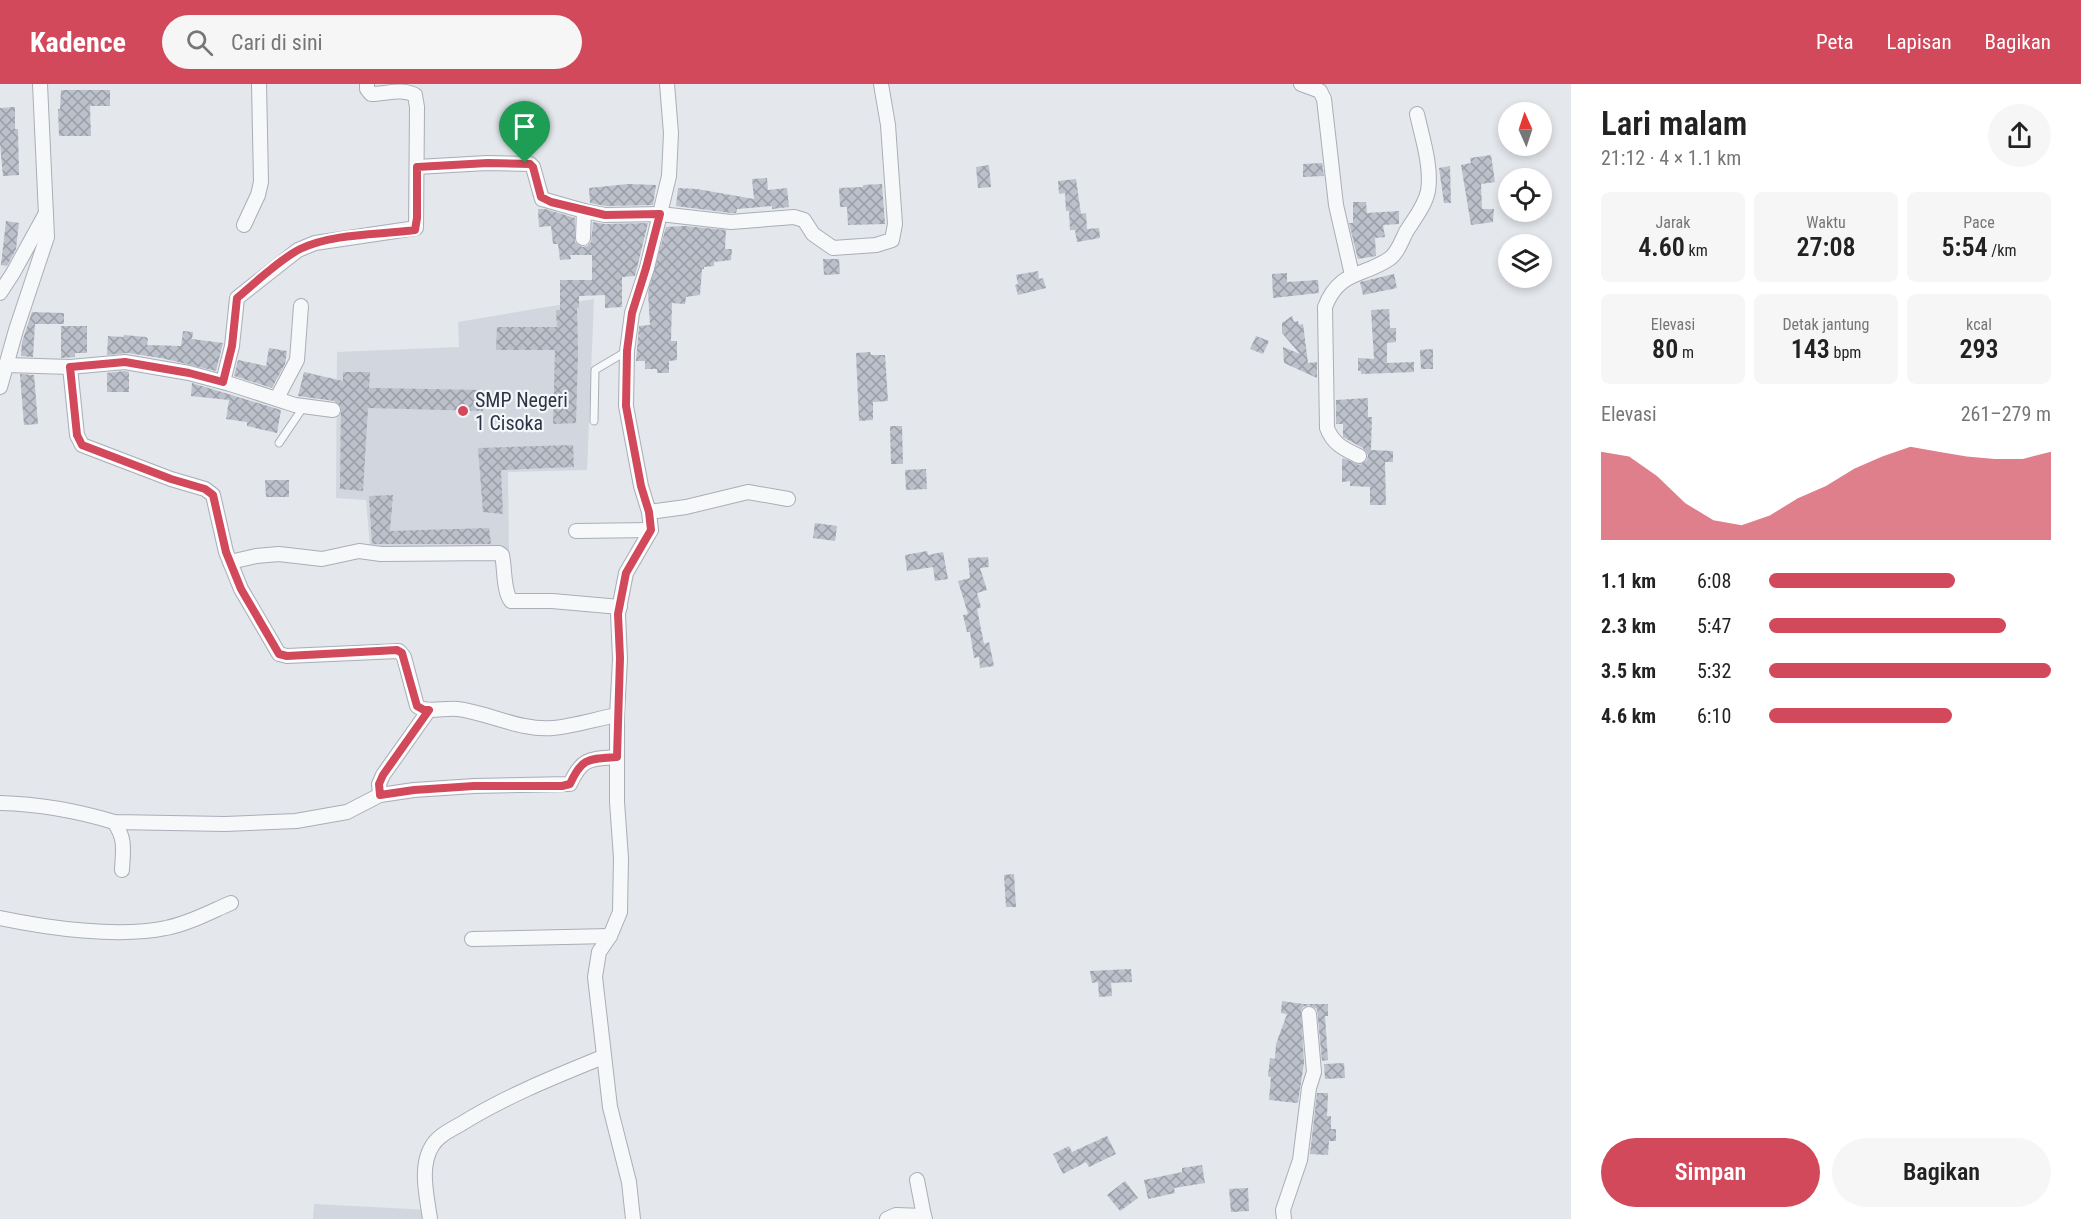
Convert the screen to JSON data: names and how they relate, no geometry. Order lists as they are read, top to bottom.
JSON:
{
  "places": ["SMP Negeri 1 Cisoka"],
  "north": "top",
  "page": {
    "header": "Kadence",
    "search": "Cari di sini",
    "nav": ["Peta", "Lapisan", "Bagikan"],
    "heading": ["Lari malam", "21:12 · 4 × 1.1 km"],
    "stats": [
      ["Jarak", "4.60 km"],
      ["Waktu", "27:08"],
      ["Pace", "5:54 /km"],
      ["Elevasi", "80 m"],
      ["Detak jantung", "143 bpm"],
      ["kcal", "293"]
    ],
    "chart": ["Elevasi", "261–279 m"],
    "list": [
      {
        "name": "1.1 km",
        "note": "6:08"
      },
      {
        "name": "2.3 km",
        "note": "5:47"
      },
      {
        "name": "3.5 km",
        "note": "5:32"
      },
      {
        "name": "4.6 km",
        "note": "6:10"
      }
    ],
    "buttons": ["Simpan", "Bagikan"]
  }
}
